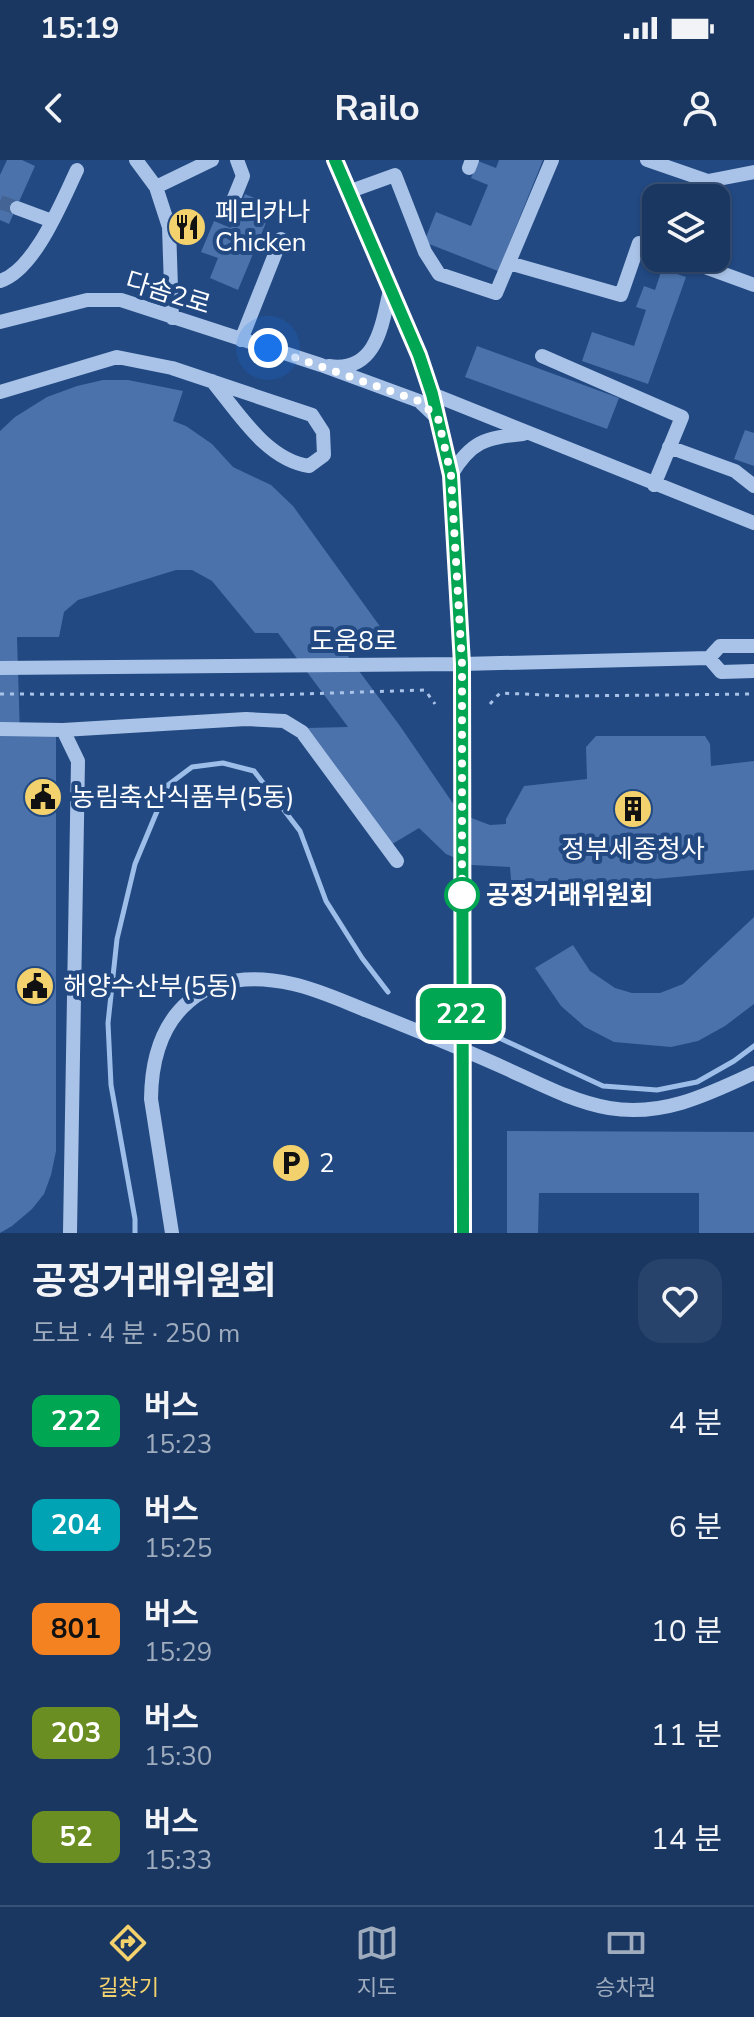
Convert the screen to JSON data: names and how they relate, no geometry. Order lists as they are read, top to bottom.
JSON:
{
  "streets": {
    "street": ["다솜2로", "도움8로"]
  },
  "places": {
    "restaurant": ["페리카나 Chicken"],
    "public building": ["농림축산식품부(5동)", "해양수산부(5동)"],
    "building": ["정부세종청사"],
    "other": ["공정거래위원회"],
    "parking": ["2"]
  },
  "lines": ["bus line 222"],
  "page": {
    "status": "15:19",
    "header": "Railo",
    "on_map": "222",
    "heading": ["공정거래위원회", "도보 · 4 분 · 250 m"],
    "list": [
      {
        "mark": "222",
        "name": "버스",
        "note": "15:23",
        "value": "4 분"
      },
      {
        "mark": "204",
        "name": "버스",
        "note": "15:25",
        "value": "6 분"
      },
      {
        "mark": "801",
        "name": "버스",
        "note": "15:29",
        "value": "10 분"
      },
      {
        "mark": "203",
        "name": "버스",
        "note": "15:30",
        "value": "11 분"
      },
      {
        "mark": "52",
        "name": "버스",
        "note": "15:33",
        "value": "14 분"
      }
    ],
    "tabs": ["길찾기", "지도", "승차권"]
  }
}
